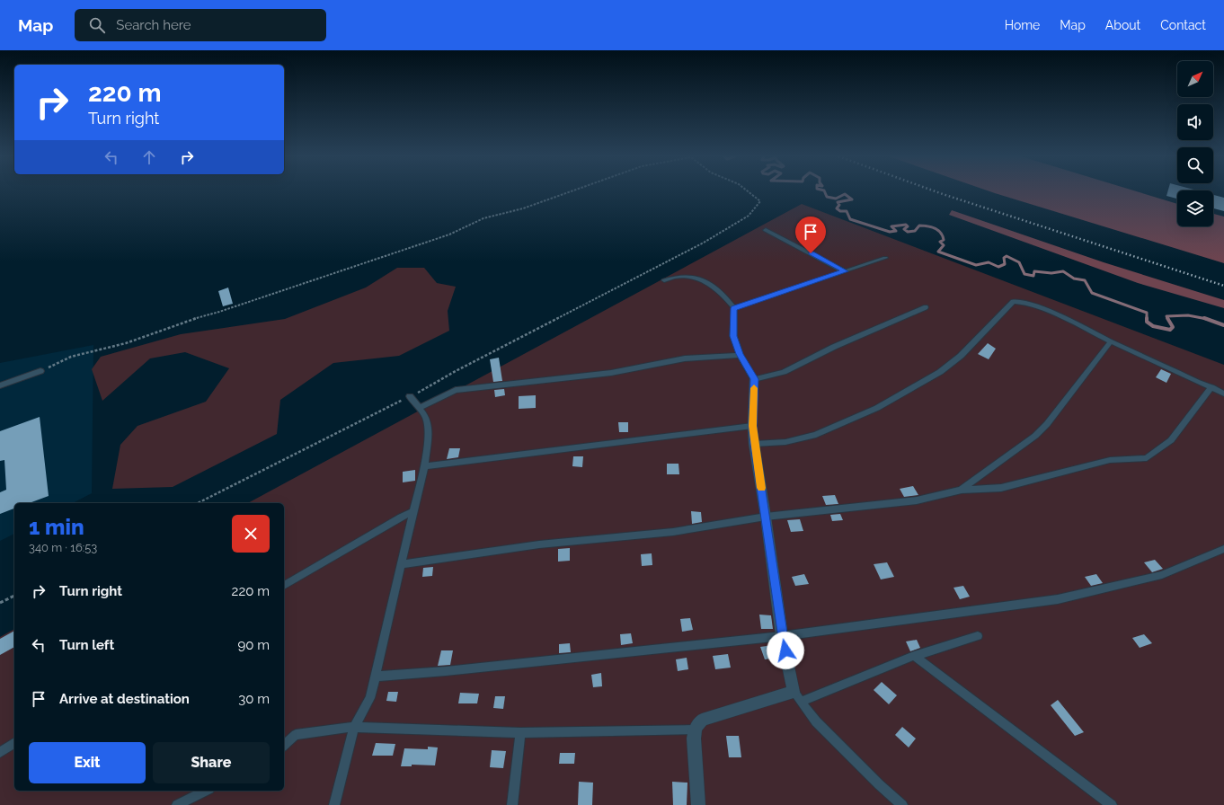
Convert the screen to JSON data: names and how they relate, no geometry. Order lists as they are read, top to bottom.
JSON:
{
  "north": "top right",
  "page": {
    "header": "Map",
    "search": "Search here",
    "nav": [
      "Home",
      "Map",
      "About",
      "Contact"
    ],
    "turn": ["220 m", "Turn right"],
    "heading": ["1 min", "340 m · 16:53"],
    "list": [
      {
        "name": "Turn right",
        "value": "220 m"
      },
      {
        "name": "Turn left",
        "value": "90 m"
      },
      {
        "name": "Arrive at destination",
        "value": "30 m"
      }
    ],
    "buttons": ["Exit", "Share"]
  }
}
